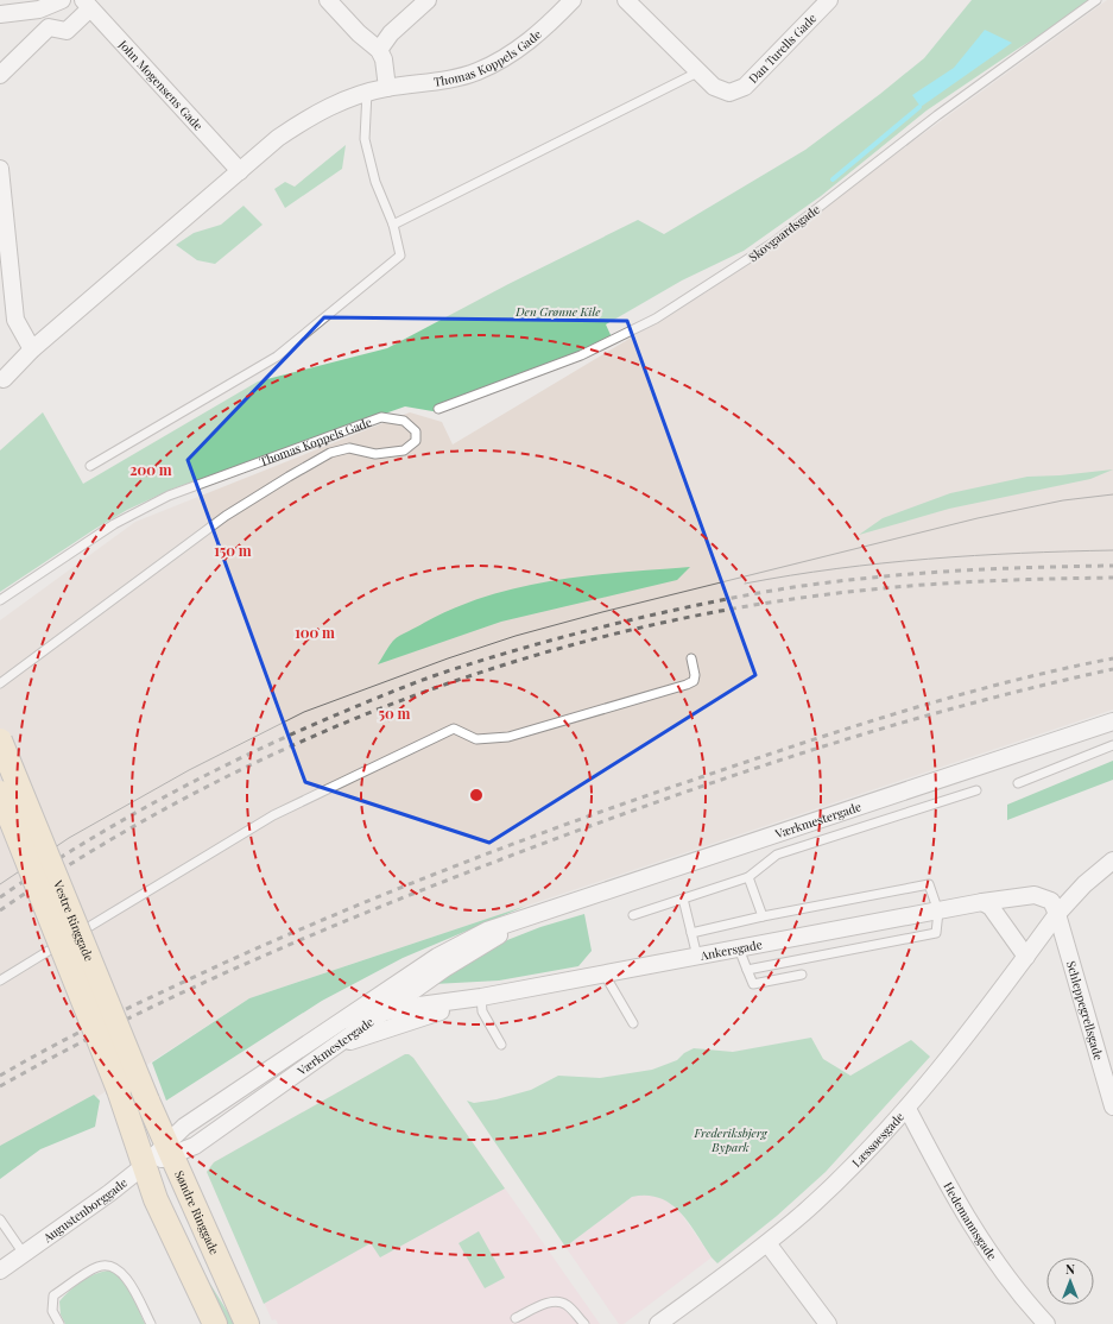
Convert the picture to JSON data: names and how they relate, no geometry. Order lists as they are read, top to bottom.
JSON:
{
  "streets": {
    "main road": ["Vestre Ringgade", "Søndre Ringgade"],
    "street": [
      "Dan Turells Gade",
      "Thomas Koppels Gade",
      "John Mogensens Gade",
      "Værkmestergade",
      "Ankersgade",
      "Schleppegrellsgade",
      "Læssøesgade",
      "Augustenborggade",
      "Hedemannsgade"
    ],
    "lane": ["Skovgaardsgade"]
  },
  "crossings": [
    ["Thomas Koppels Gade", "John Mogensens Gade"],
    ["Værkmestergade", "Vestre Ringgade"],
    ["Værkmestergade", "Ankersgade"],
    ["Værkmestergade", "Augustenborggade"],
    ["Værkmestergade", "Søndre Ringgade"],
    ["Vestre Ringgade", "Augustenborggade"],
    ["Vestre Ringgade", "Søndre Ringgade"],
    ["Ankersgade", "Schleppegrellsgade"],
    ["Ankersgade", "Læssøesgade"],
    ["Schleppegrellsgade", "Læssøesgade"],
    ["Læssøesgade", "Hedemannsgade"]
  ],
  "parks": ["Den Grønne Kile", "Frederiksbjerg Bypark"],
  "north": "top",
  "rings": [
    "200 m",
    "150 m",
    "100 m",
    "50 m"
  ]
}
